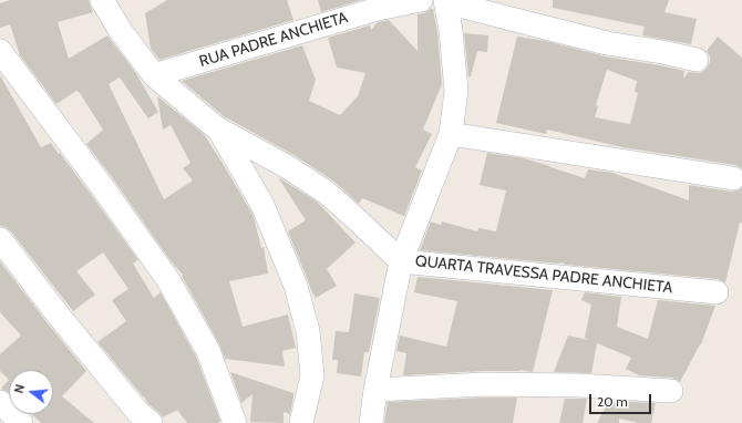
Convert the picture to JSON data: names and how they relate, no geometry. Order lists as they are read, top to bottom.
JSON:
{
  "streets": {
    "street": ["RUA PADRE ANCHIETA", "QUARTA TRAVESSA PADRE ANCHIETA"]
  },
  "crossings": [
    ["RUA PADRE ANCHIETA", "QUARTA TRAVESSA PADRE ANCHIETA"]
  ],
  "scale_bar": "20 m",
  "north": "left"
}
